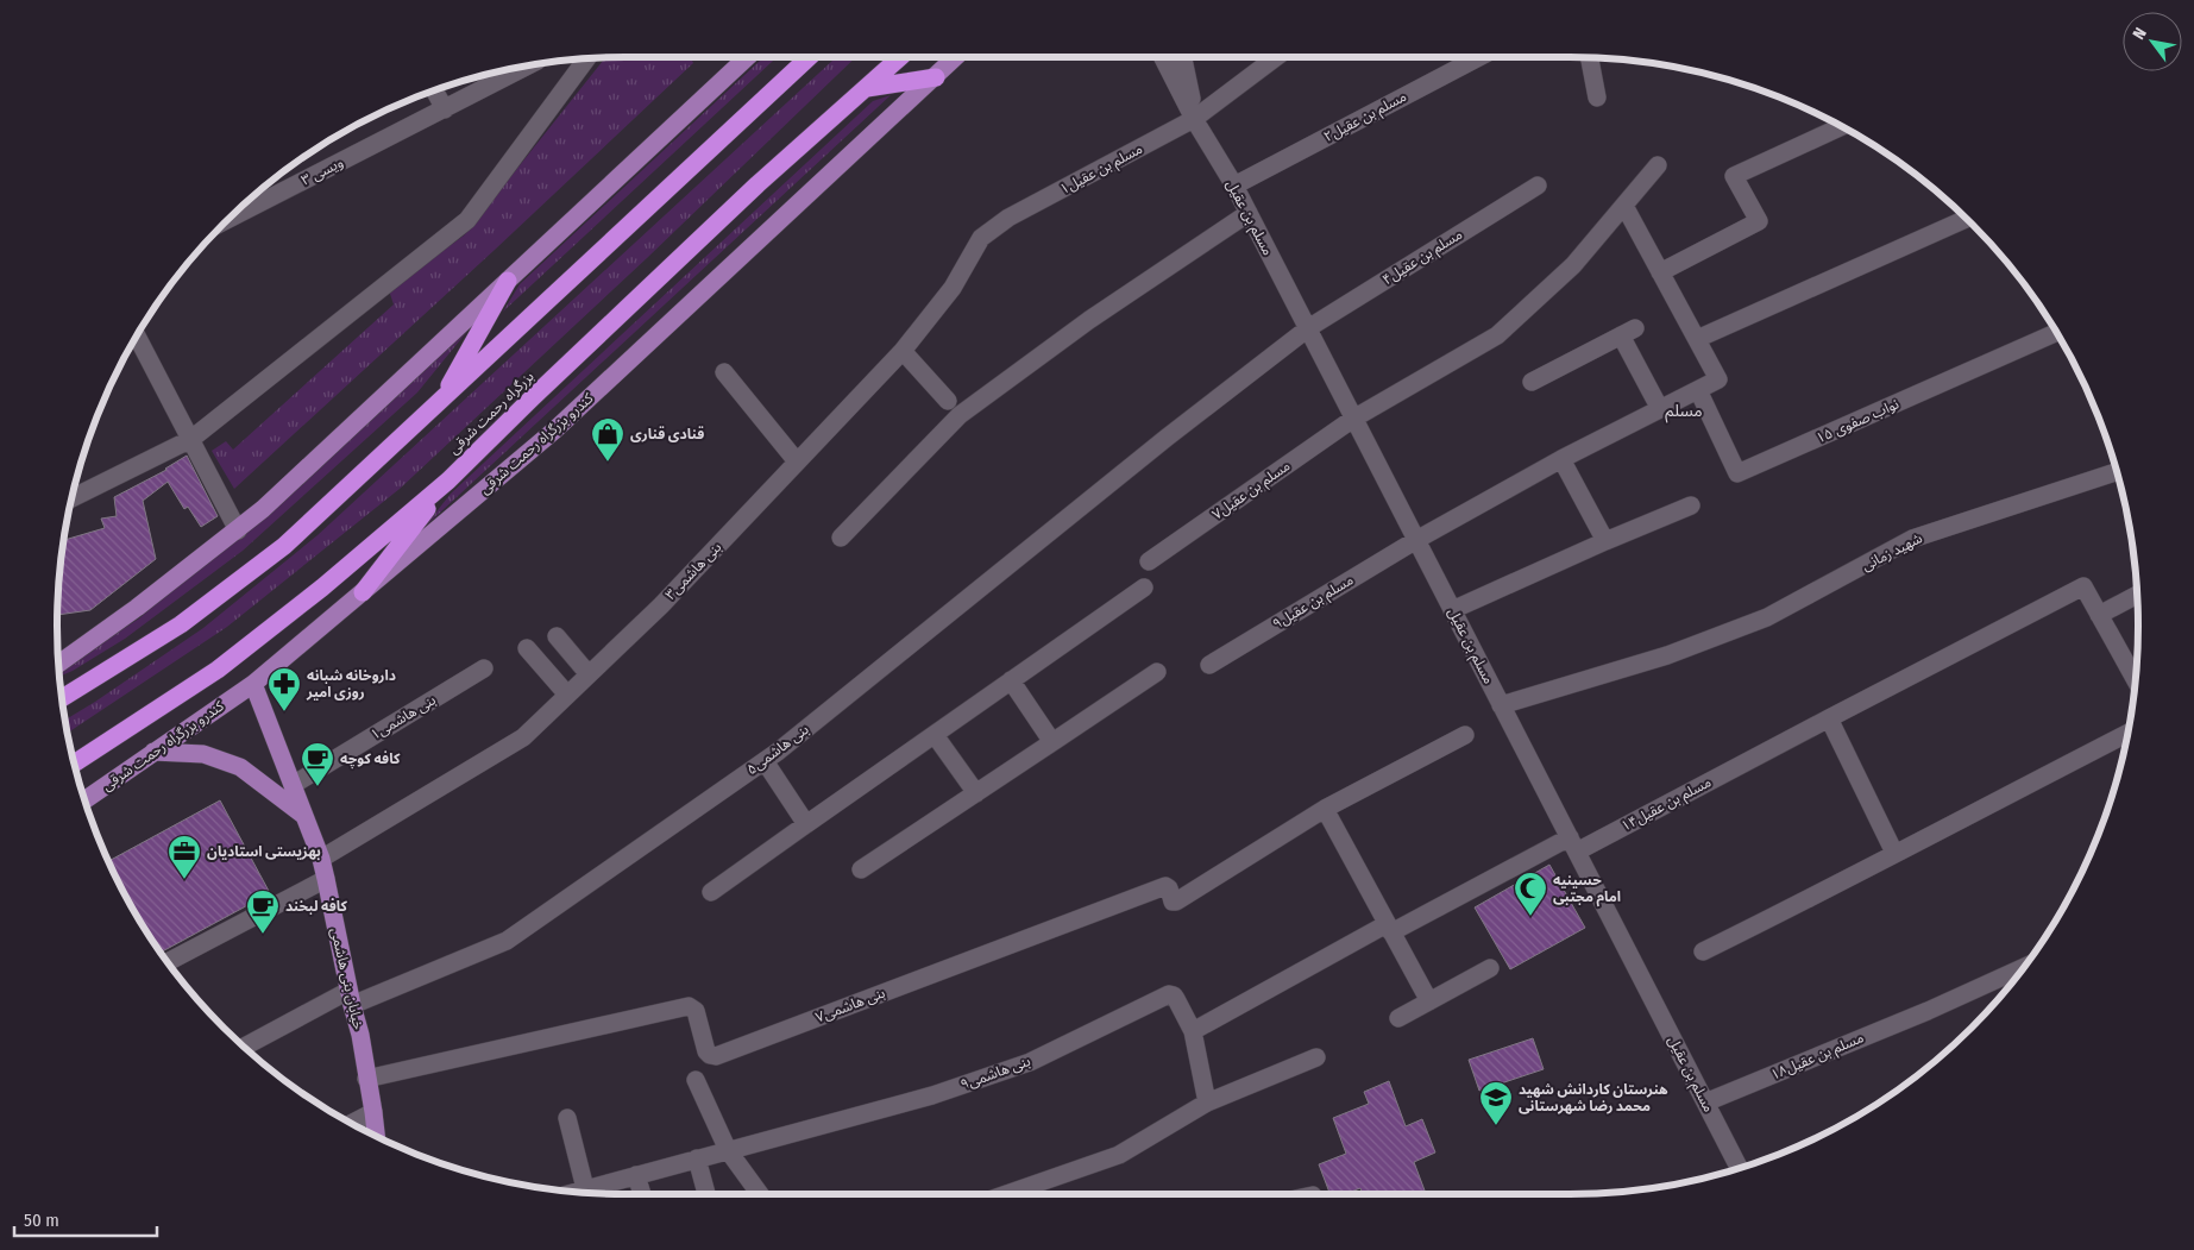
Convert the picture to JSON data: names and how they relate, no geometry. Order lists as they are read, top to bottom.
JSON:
{
  "streets": {
    "highway": ["بزرگراه رحمت شرقی"],
    "main road": ["کندرو بزرگراه رحمت شرقی", "خیابان بنی هاشمی"],
    "street": [
      "مسلم بن عقیل۲",
      "مسلم بن عقیل۱",
      "ویسی ۳",
      "مسلم بن عقیل",
      "مسلم بن عقیل۴",
      "نواب صفوی ۱۵",
      "مسلم بن عقیل۷",
      "شهید زمانی",
      "بنی هاشمی۳",
      "مسلم بن عقیل۹",
      "بنی هاشمی۱",
      "بنی هاشمی۵",
      "مسلم بن عقیل۱۴",
      "بنی هاشمی۷",
      "مسلم بن عقیل۱۸",
      "بنی هاشمی۹"
    ]
  },
  "crossings": [
    ["مسلم بن عقیل۲", "مسلم بن عقیل"],
    ["مسلم بن عقیل۱", "مسلم بن عقیل"],
    ["مسلم بن عقیل۱", "بنی هاشمی۳"],
    ["مسلم بن عقیل", "مسلم بن عقیل۴"],
    ["مسلم بن عقیل", "مسلم بن عقیل۷"],
    ["مسلم بن عقیل", "شهید زمانی"],
    ["مسلم بن عقیل", "مسلم بن عقیل۹"],
    ["مسلم بن عقیل", "مسلم بن عقیل۱۴"],
    ["مسلم بن عقیل", "مسلم بن عقیل۱۸"],
    ["مسلم بن عقیل۴", "بنی هاشمی۵"],
    ["نواب صفوی ۱۵", "مسلم بن عقیل۹"],
    ["کندرو بزرگراه رحمت شرقی", "خیابان بنی هاشمی"],
    ["بنی هاشمی۳", "خیابان بنی هاشمی"],
    ["بنی هاشمی۱", "خیابان بنی هاشمی"],
    ["بنی هاشمی۵", "خیابان بنی هاشمی"],
    ["خیابان بنی هاشمی", "بنی هاشمی۷"]
  ],
  "districts": ["مسلم"],
  "places": {
    "shop": ["قنادی قناری"],
    "pharmacy": ["داروخانه شبانه روزی امیر"],
    "cafe": ["کافه کوچه", "کافه لبخند"],
    "office": ["بهزیستی استادیان"],
    "mosque": ["حسینیه امام مجتبی"],
    "school or university": ["هنرستان کاردانش شهید محمد رضا شهرستانی"]
  },
  "scale_bar": "50 m",
  "north": "top left"
}
